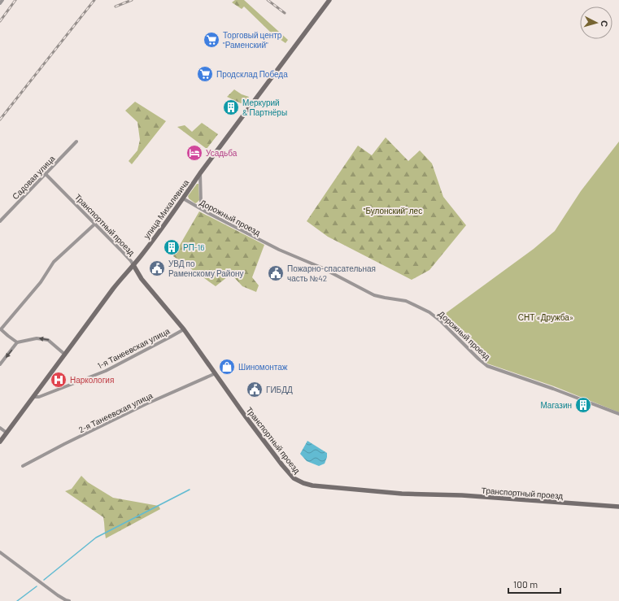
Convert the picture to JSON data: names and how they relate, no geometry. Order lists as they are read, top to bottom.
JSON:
{
  "streets": {
    "main road": ["улица Михалевича", "Транспортный проезд"],
    "street": [
      "Садовая улица",
      "Дорожный проезд",
      "1-я Танеевская улица",
      "2-я Танеевская улица"
    ]
  },
  "crossings": [
    ["Садовая улица", "Транспортный проезд"],
    ["улица Михалевича", "Дорожный проезд"],
    ["улица Михалевича", "Транспортный проезд"],
    ["улица Михалевича", "1-я Танеевская улица"],
    ["Транспортный проезд", "1-я Танеевская улица"],
    ["Транспортный проезд", "2-я Танеевская улица"]
  ],
  "parks": ["\"Булонский\" лес", "СНТ «Дружба»"],
  "places": {
    "supermarket": ["Торговый центр \"Раменский\"", "Продсклад Победа"],
    "building": ["Меркурий & Партнёры", "РП-16", "Магазин"],
    "hotel": ["Усадьба"],
    "public building": ["УВД по Раменскому Району", "Пожарно-спасательная часть №42", "ГИБДД"],
    "shop": ["Шиномонтаж"],
    "hospital": ["Наркология"]
  },
  "scale_bar": "100 m",
  "north": "right"
}
